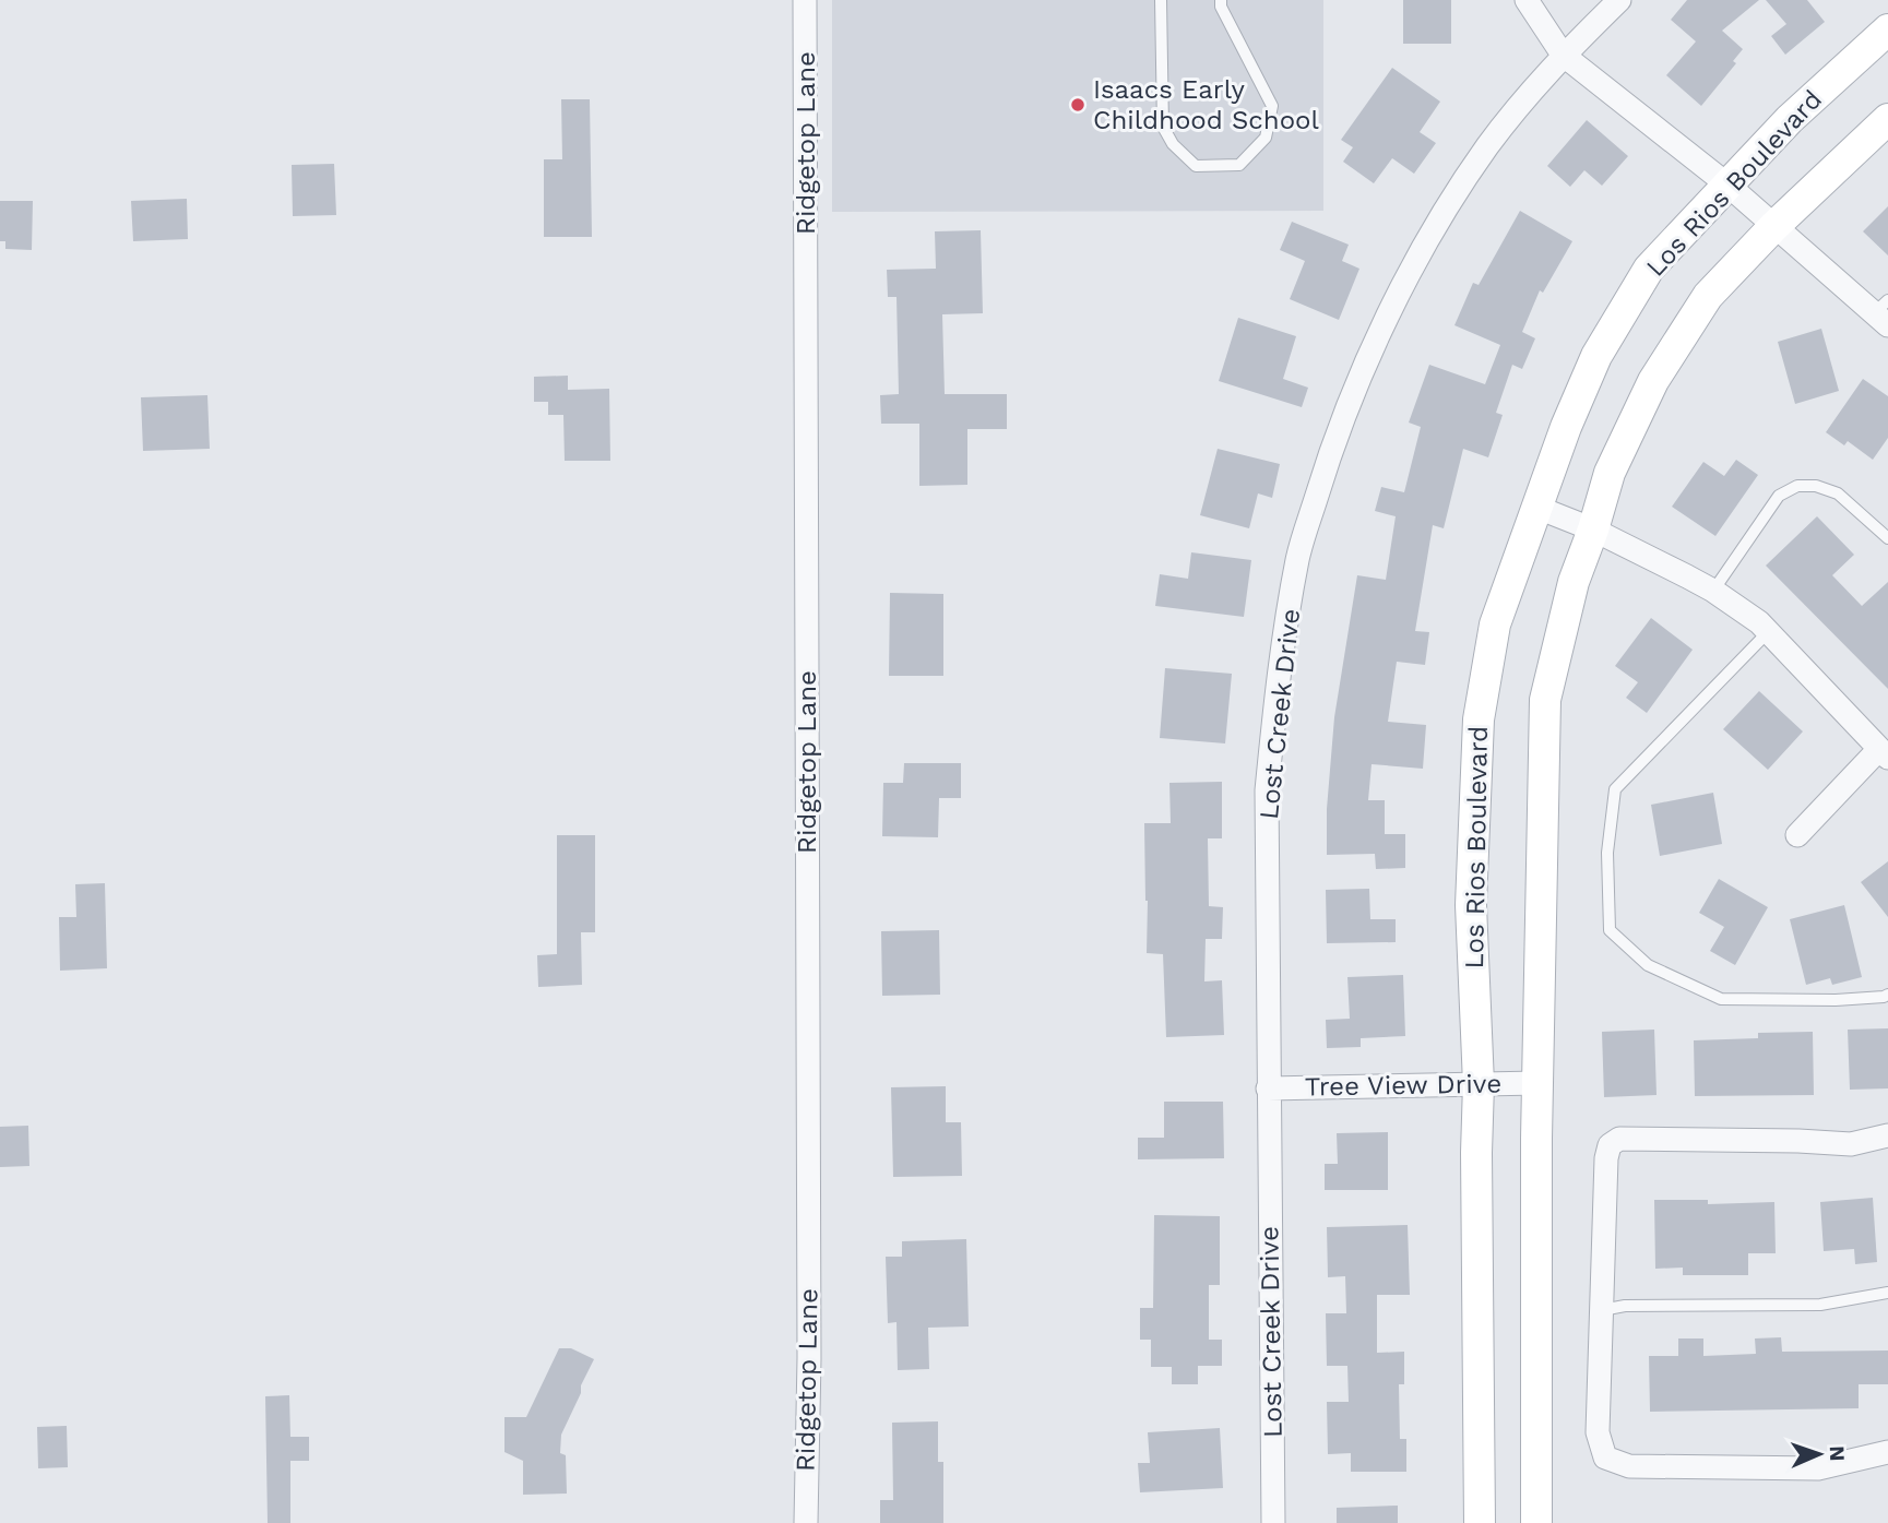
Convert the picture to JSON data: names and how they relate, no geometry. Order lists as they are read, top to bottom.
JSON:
{
  "streets": {
    "main road": ["Los Rios Boulevard"],
    "street": ["Ridgetop Lane", "Lost Creek Drive", "Tree View Drive"]
  },
  "crossings": [
    ["Los Rios Boulevard", "Tree View Drive"],
    ["Lost Creek Drive", "Tree View Drive"]
  ],
  "places": ["Isaacs Early Childhood School"],
  "north": "right"
}
